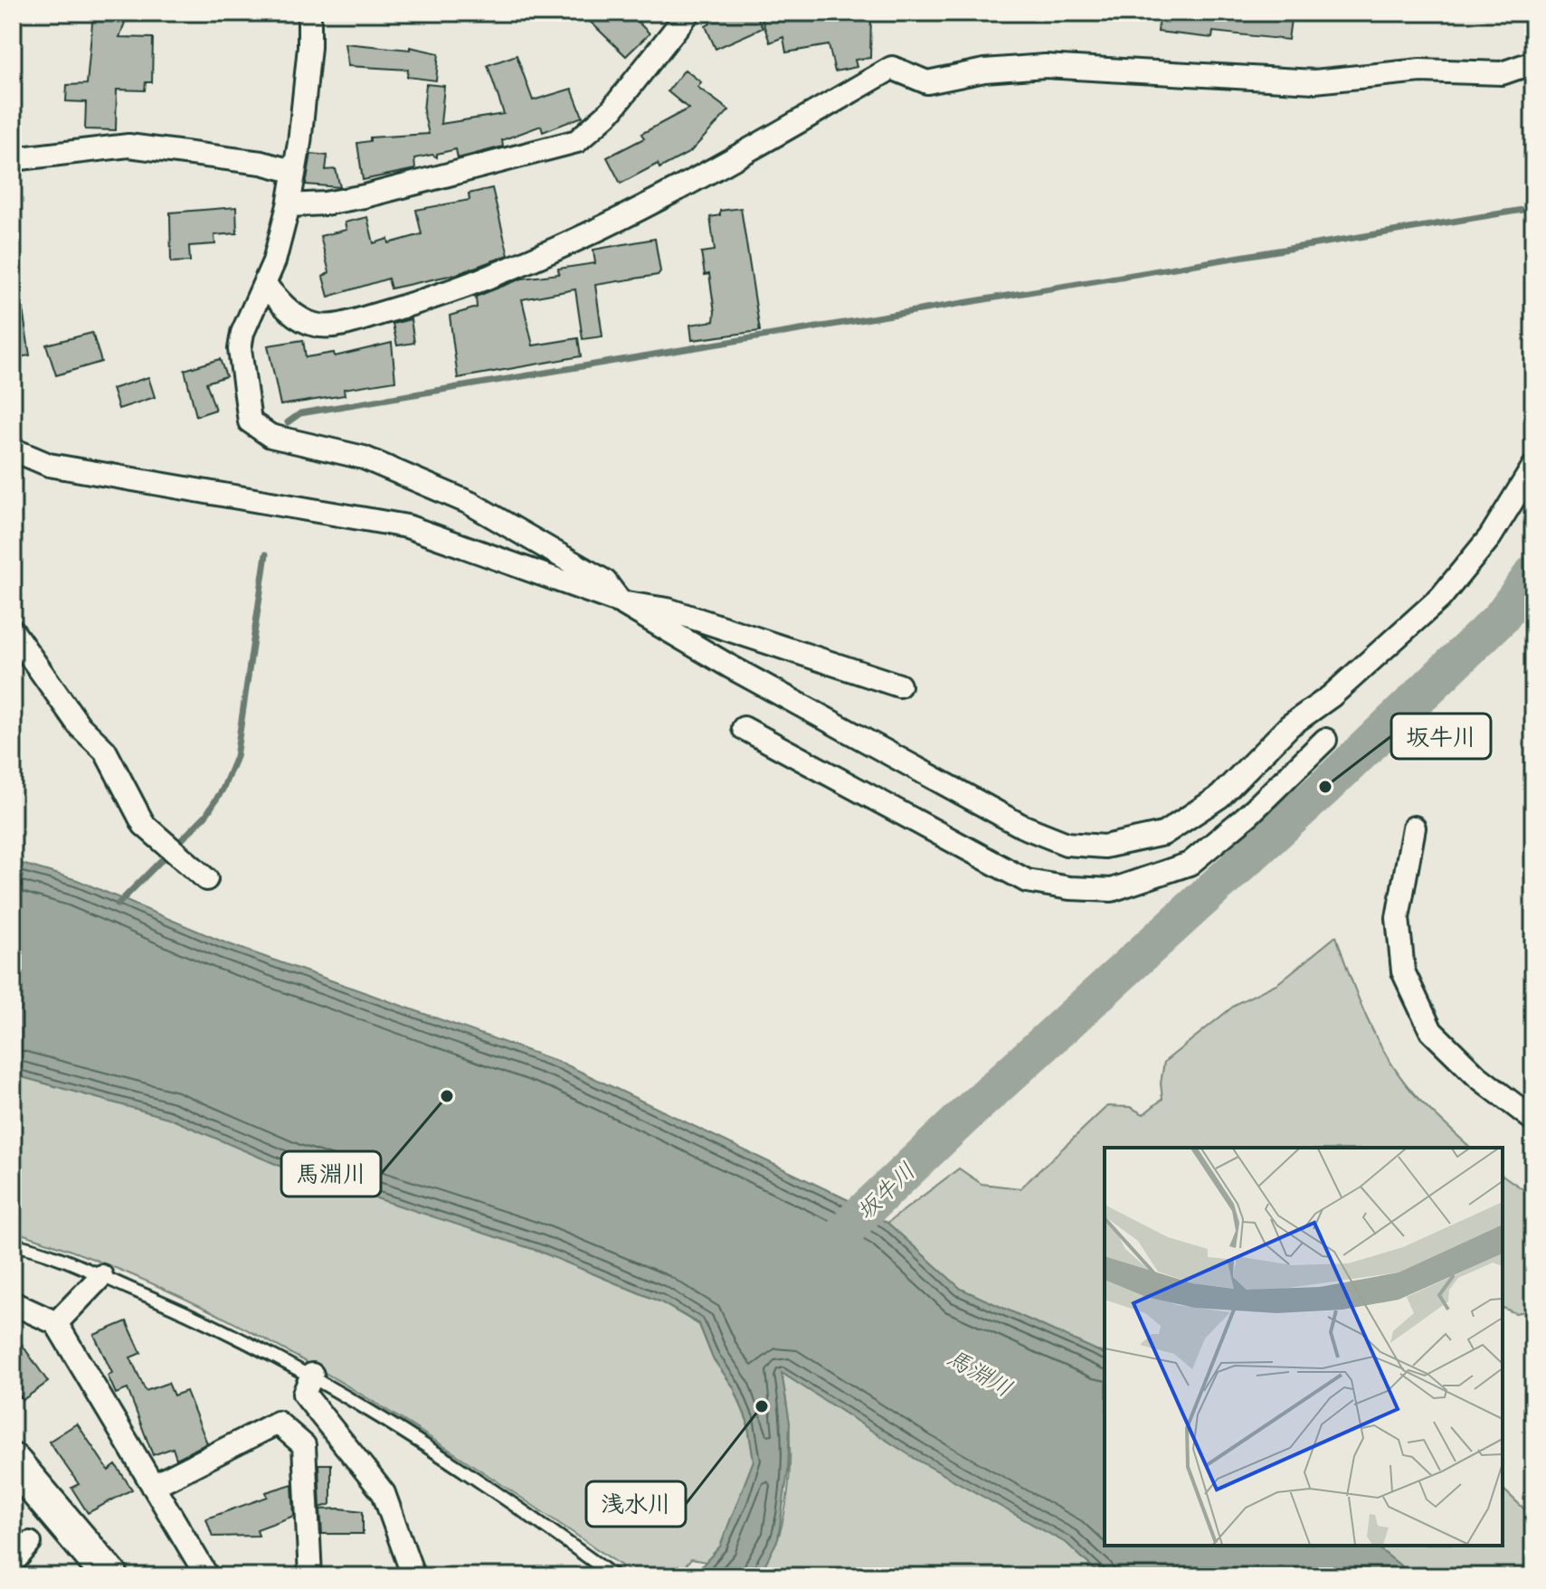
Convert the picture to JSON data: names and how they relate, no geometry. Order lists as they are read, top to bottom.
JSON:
{
  "water": ["坂牛川", "馬淵川"],
  "places": ["坂牛川", "馬淵川", "浅水川"]
}
